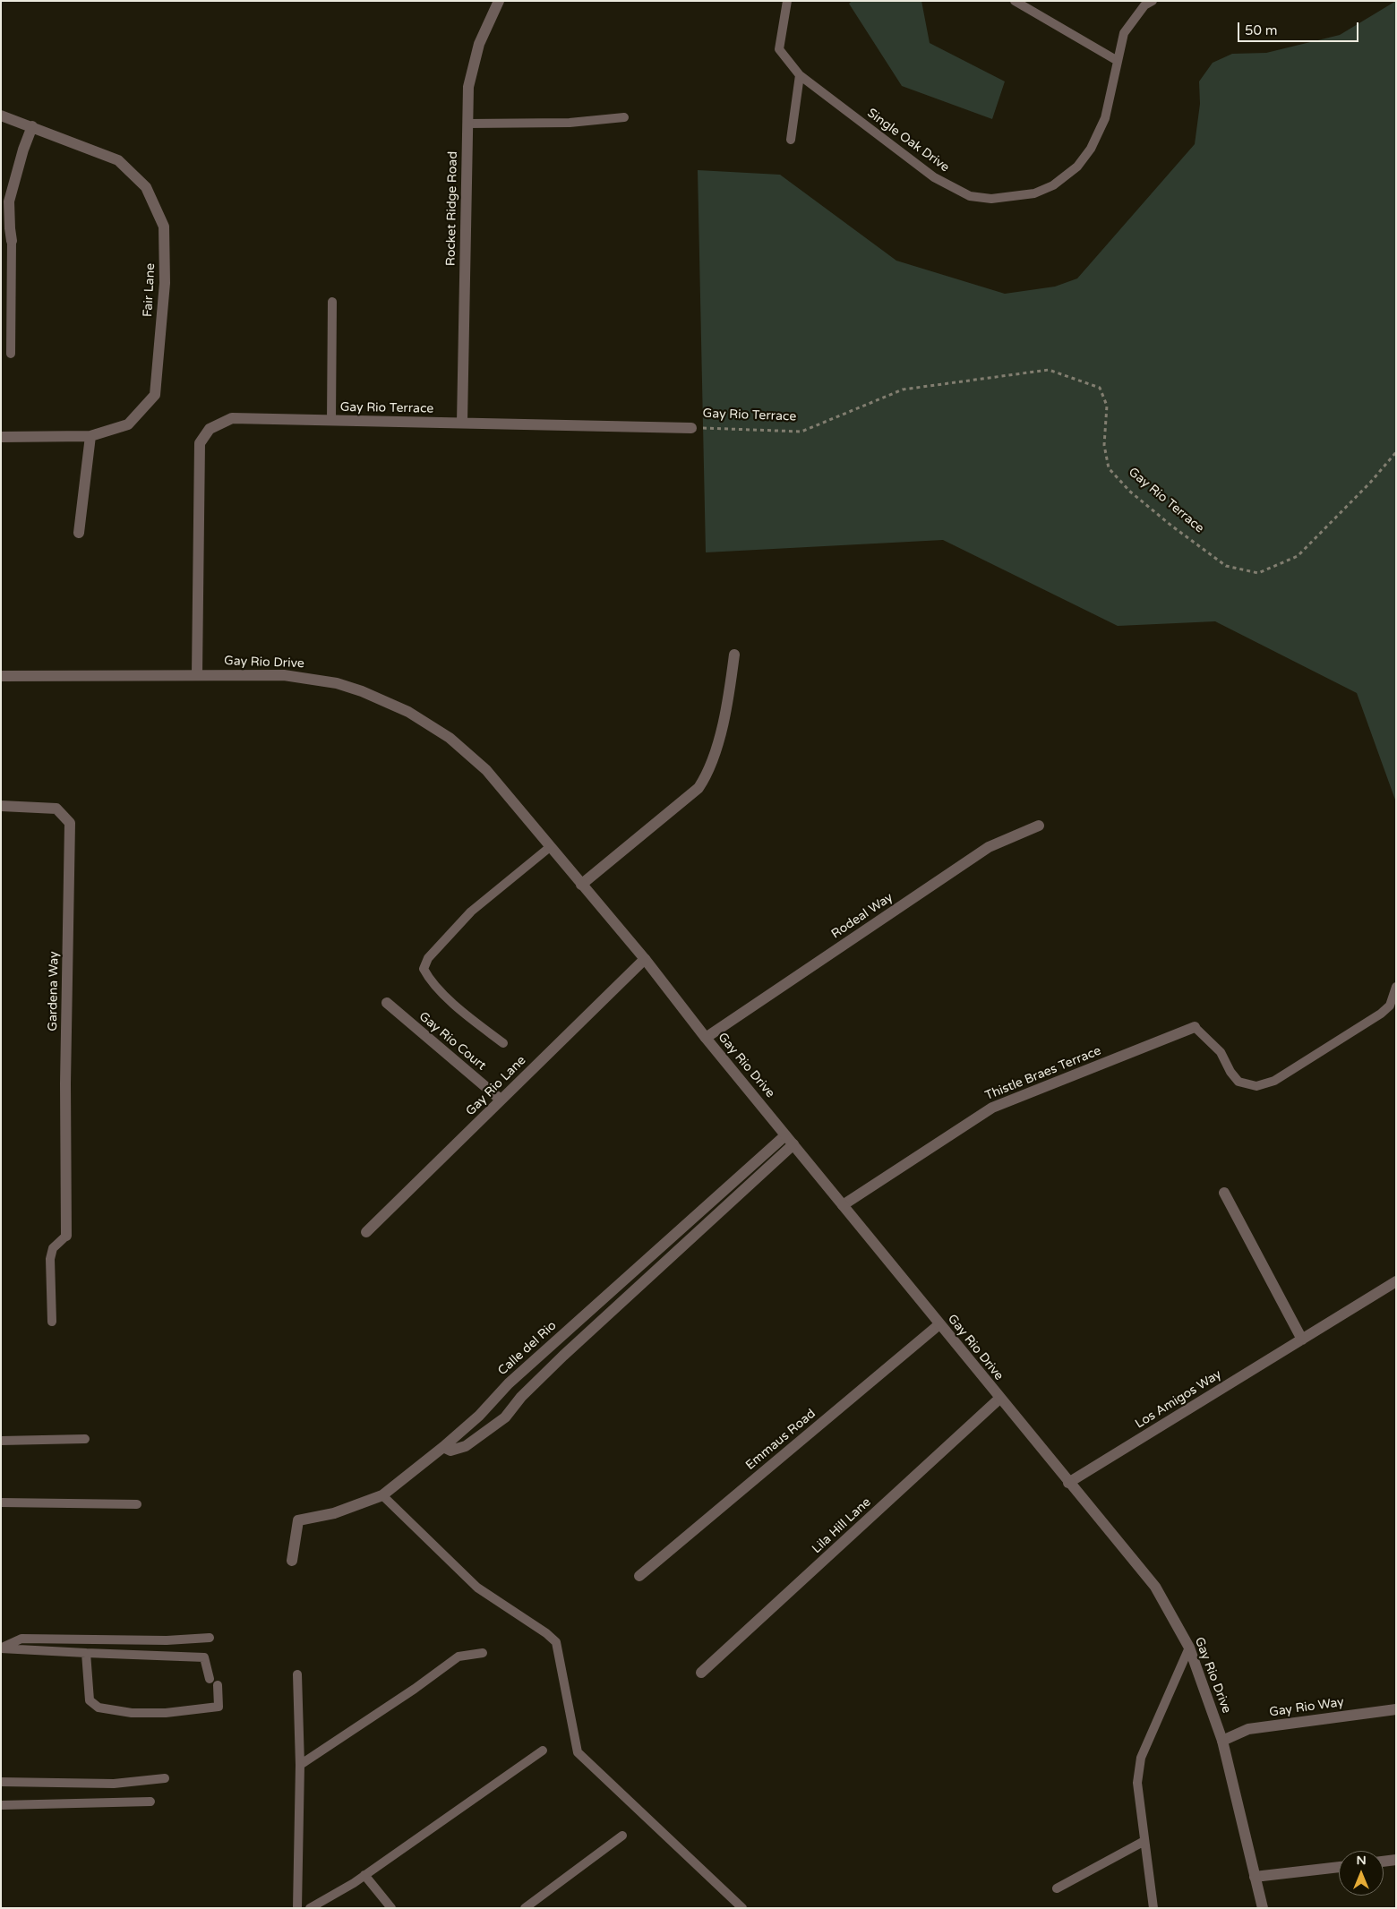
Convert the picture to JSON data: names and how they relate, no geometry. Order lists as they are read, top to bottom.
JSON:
{
  "streets": {
    "street": [
      "Rocket Ridge Road",
      "Fair Lane",
      "Gay Rio Terrace",
      "Gay Rio Drive",
      "Rodeal Way",
      "Gardena Way",
      "Gay Rio Court",
      "Thistle Braes Terrace",
      "Gay Rio Lane",
      "Calle del Rio",
      "Los Amigos Way",
      "Emmaus Road",
      "Lila Hill Lane",
      "Gay Rio Way"
    ],
    "lane": ["Single Oak Drive"]
  },
  "crossings": [
    ["Rocket Ridge Road", "Gay Rio Terrace"],
    ["Gay Rio Terrace", "Gay Rio Drive"],
    ["Gay Rio Drive", "Rodeal Way"],
    ["Gay Rio Drive", "Thistle Braes Terrace"],
    ["Gay Rio Drive", "Gay Rio Lane"],
    ["Gay Rio Drive", "Calle del Rio"],
    ["Gay Rio Drive", "Los Amigos Way"],
    ["Gay Rio Drive", "Emmaus Road"],
    ["Gay Rio Drive", "Lila Hill Lane"],
    ["Gay Rio Drive", "Gay Rio Way"],
    ["Gay Rio Court", "Gay Rio Lane"]
  ],
  "scale_bar": "50 m",
  "north": "top"
}
